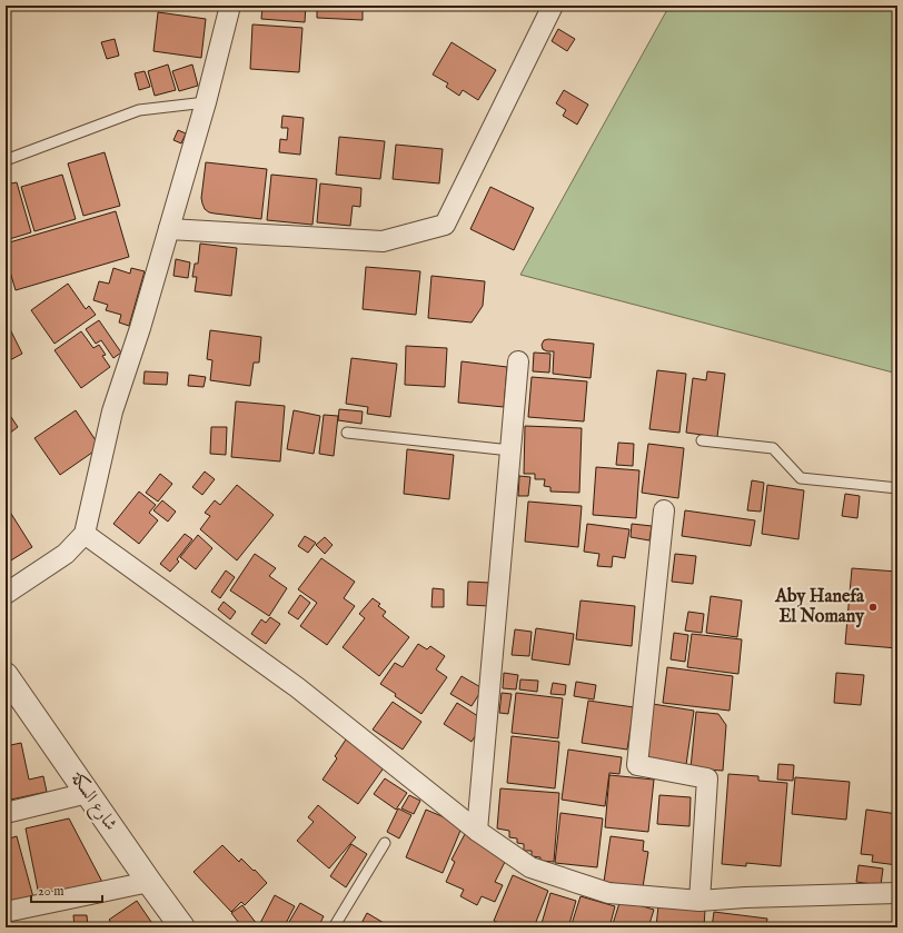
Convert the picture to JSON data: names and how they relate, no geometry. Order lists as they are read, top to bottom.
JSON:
{
  "streets": {
    "street": ["شارع السكة"]
  },
  "places": ["Aby Hanefa El Nomany"],
  "scale_bar": "20 m"
}
